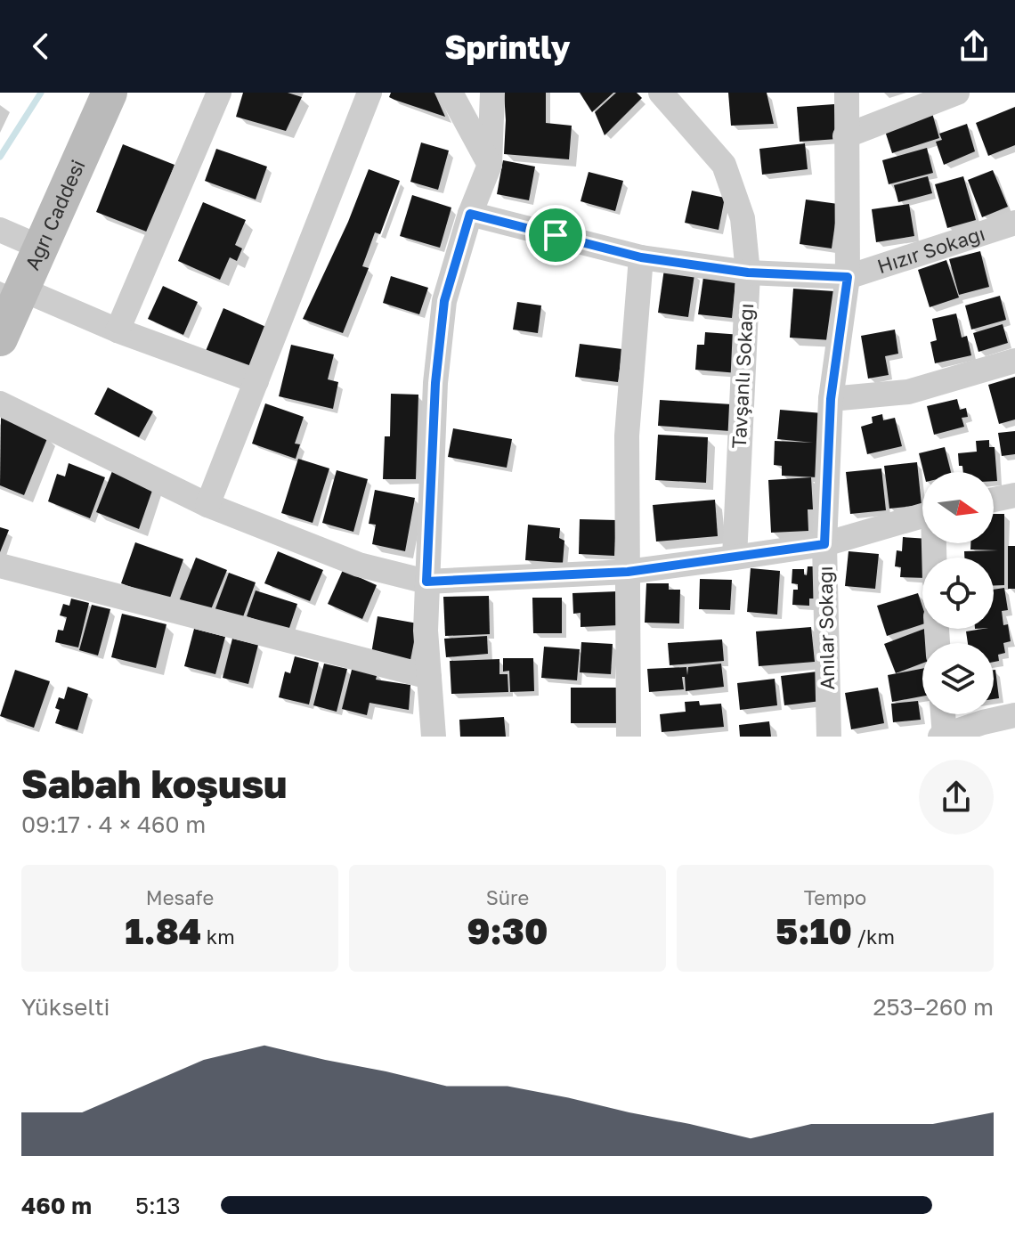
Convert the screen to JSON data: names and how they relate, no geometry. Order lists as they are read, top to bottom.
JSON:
{
  "streets": {
    "main road": ["Ağrı Caddesi"],
    "street": ["Hızır Sokağı", "Tavşanlı Sokağı", "Anılar Sokağı"]
  },
  "crossings": [
    ["Hızır Sokağı", "Tavşanlı Sokağı"],
    ["Hızır Sokağı", "Anılar Sokağı"]
  ],
  "north": "right",
  "page": {
    "header": "Sprintly",
    "heading": ["Sabah koşusu", "09:17 · 4 × 460 m"],
    "stats": [
      ["Mesafe", "1.84 km"],
      ["Süre", "9:30"],
      ["Tempo", "5:10 /km"]
    ],
    "chart": ["Yükselti", "253–260 m"],
    "list": [
      {
        "name": "460 m",
        "note": "5:13"
      }
    ]
  }
}
